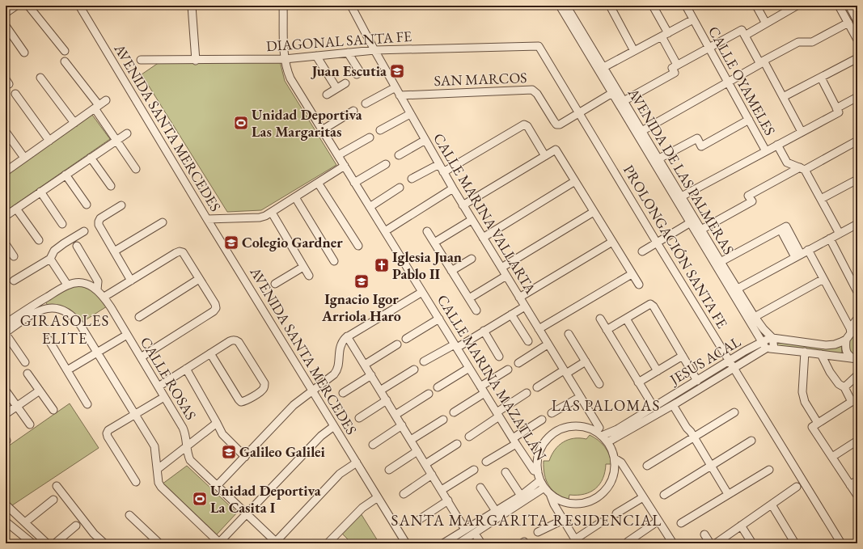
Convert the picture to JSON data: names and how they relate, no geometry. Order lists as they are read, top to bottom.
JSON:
{
  "streets": {
    "street": [
      "DIAGONAL SANTA FE",
      "SAN MARCOS",
      "CALLE OYAMELES",
      "AVENIDA SANTA MERCEDES",
      "AVENIDA DE LAS PALMERAS",
      "CALLE MARINA VALLARTA",
      "PROLONGACIÓN SANTA FE",
      "JESÚS ACAL",
      "CALLE MARINA MAZATLÁN",
      "CALLE ROSAS"
    ]
  },
  "crossings": [
    ["DIAGONAL SANTA FE", "CALLE MARINA VALLARTA"],
    ["DIAGONAL SANTA FE", "PROLONGACIÓN SANTA FE"],
    ["DIAGONAL SANTA FE", "CALLE MARINA MAZATLÁN"],
    ["SAN MARCOS", "AVENIDA DE LAS PALMERAS"],
    ["SAN MARCOS", "CALLE MARINA VALLARTA"],
    ["SAN MARCOS", "PROLONGACIÓN SANTA FE"],
    ["AVENIDA DE LAS PALMERAS", "JESÚS ACAL"],
    ["CALLE MARINA VALLARTA", "JESÚS ACAL"],
    ["CALLE MARINA VALLARTA", "CALLE MARINA MAZATLÁN"],
    ["PROLONGACIÓN SANTA FE", "JESÚS ACAL"],
    ["JESÚS ACAL", "CALLE MARINA MAZATLÁN"]
  ],
  "districts": ["GIRASOLES ELITE", "LAS PALOMAS", "SANTA MARGARITA RESIDENCIAL"],
  "places": {
    "school or university": [
      "Juan Escutia",
      "Colegio Gardner",
      "Ignacio Igor Arriola Haro",
      "Galileo Galilei"
    ],
    "sports": ["Unidad Deportiva Las Margaritas", "Unidad Deportiva La Casita I"],
    "church": ["Iglesia Juan Pablo II"]
  }
}
